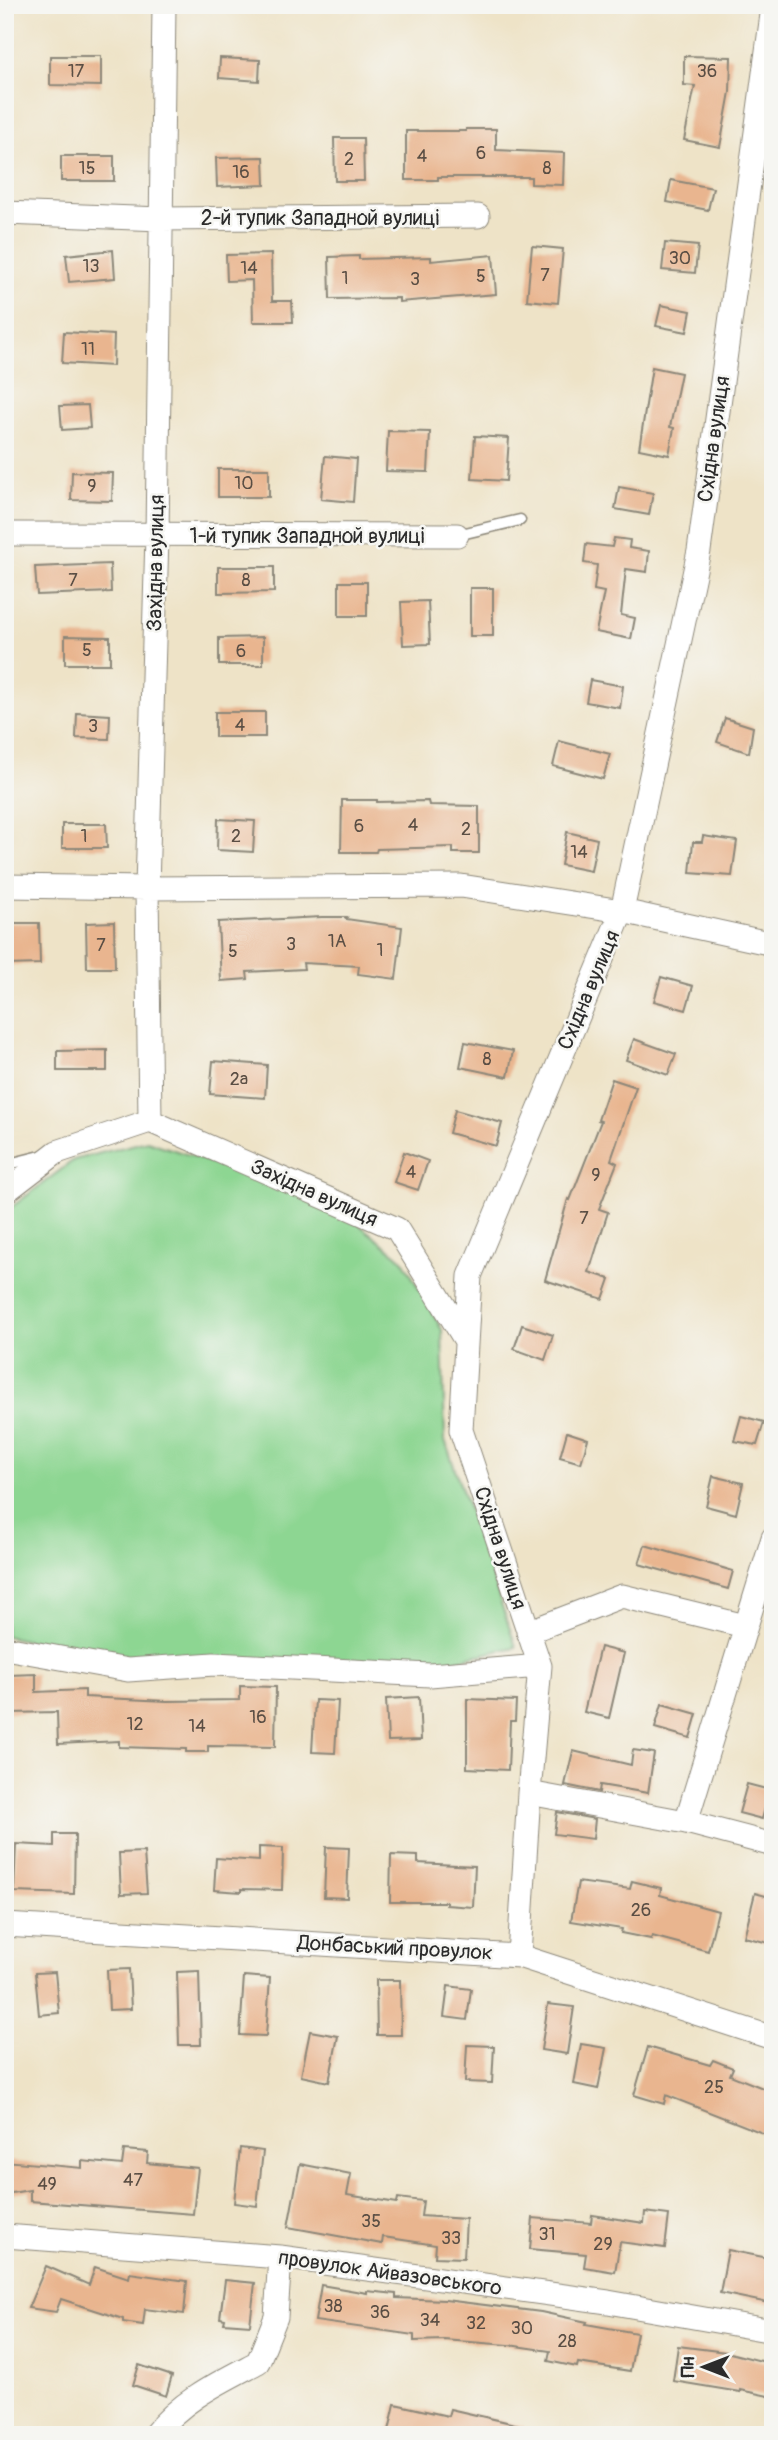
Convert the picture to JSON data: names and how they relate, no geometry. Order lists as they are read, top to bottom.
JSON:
{
  "streets": {
    "street": [
      "2-й тупик Западной вулиці",
      "Східна вулиця",
      "1-й тупик Западной вулиці",
      "Західна вулиця",
      "Донбаський провулок",
      "провулок Айвазовського"
    ]
  },
  "crossings": [
    ["2-й тупик Западной вулиці", "Західна вулиця"],
    ["Східна вулиця", "Західна вулиця"],
    ["Східна вулиця", "Донбаський провулок"],
    ["1-й тупик Западной вулиці", "Західна вулиця"]
  ],
  "house_numbers": [
    "17",
    "36",
    "6",
    "4",
    "2",
    "15",
    "8",
    "16",
    "30",
    "13",
    "14",
    "7",
    "5",
    "1",
    "3",
    "11",
    "10",
    "9",
    "7",
    "8",
    "5",
    "6",
    "4",
    "3",
    "4",
    "6",
    "2",
    "1",
    "2",
    "14",
    "1А",
    "3",
    "7",
    "1",
    "5",
    "8",
    "2а",
    "4",
    "9",
    "7",
    "16",
    "12",
    "14",
    "26",
    "25",
    "47",
    "49",
    "35",
    "31",
    "33",
    "29",
    "38",
    "36",
    "34",
    "32",
    "30",
    "28"
  ],
  "north": "left"
}
